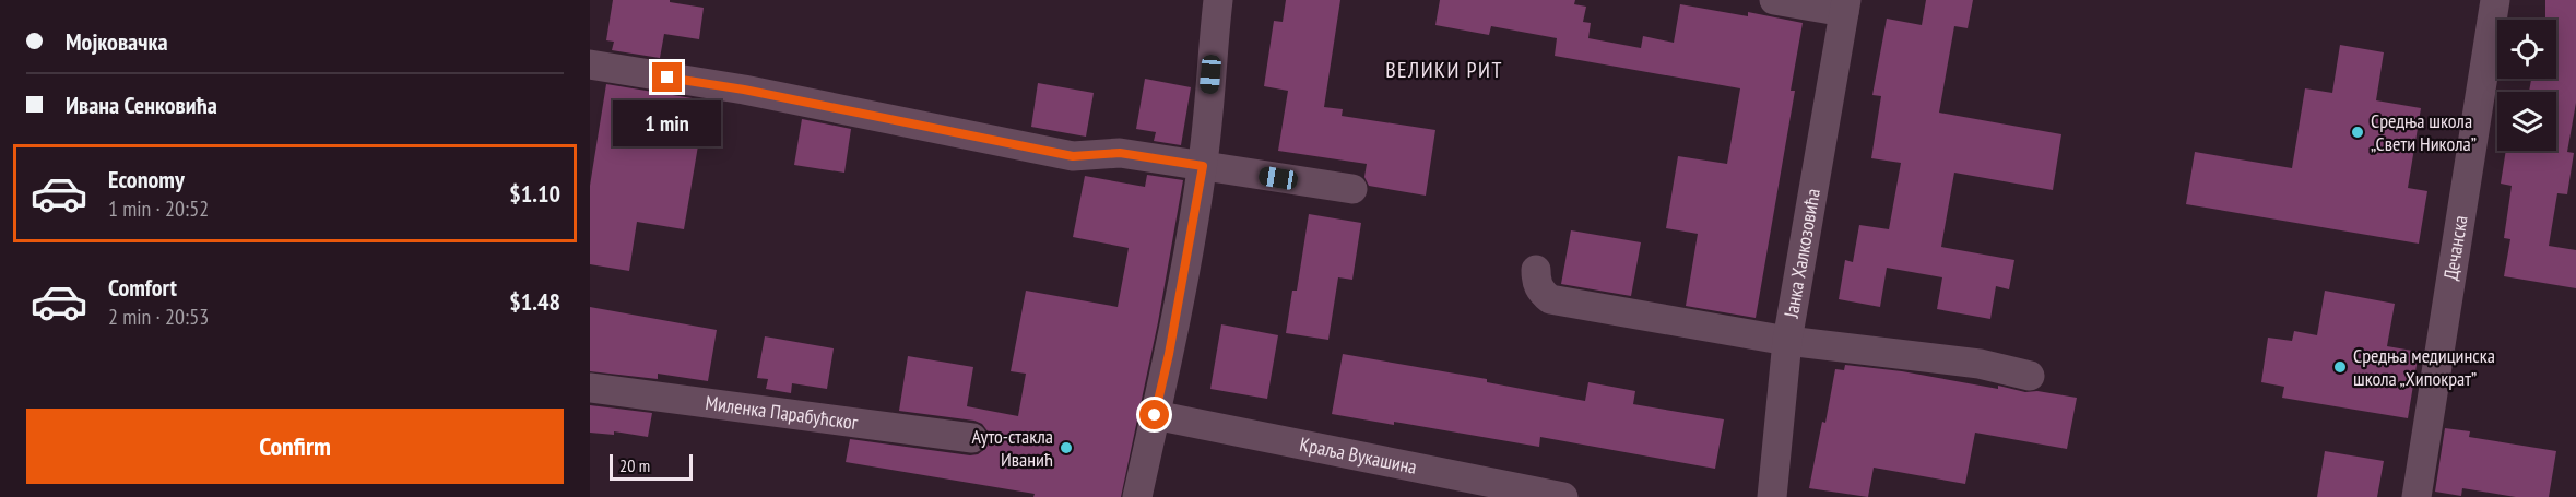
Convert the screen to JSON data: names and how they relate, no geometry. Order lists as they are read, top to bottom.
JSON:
{
  "streets": {
    "street": [
      "Дечанска",
      "Јанка Халкозовића",
      "Миленка Парабућског",
      "Краља Вукашина"
    ]
  },
  "districts": ["ВЕЛИКИ РИТ"],
  "places": ["Средња школа „Свети Никола”", "Средња медицинска школа „Хипократ”", "Ауто-стакла Иванић"],
  "scale_bar": "20 m",
  "page": {
    "banner": ["Мојковачка", "Ивана Сенковића"],
    "bubble": "1 min",
    "list": [
      {
        "name": "Economy",
        "note": "1 min · 20:52",
        "value": "$1.10"
      },
      {
        "name": "Comfort",
        "note": "2 min · 20:53",
        "value": "$1.48"
      }
    ],
    "buttons": "Confirm",
    "scale": "20 m"
  }
}
